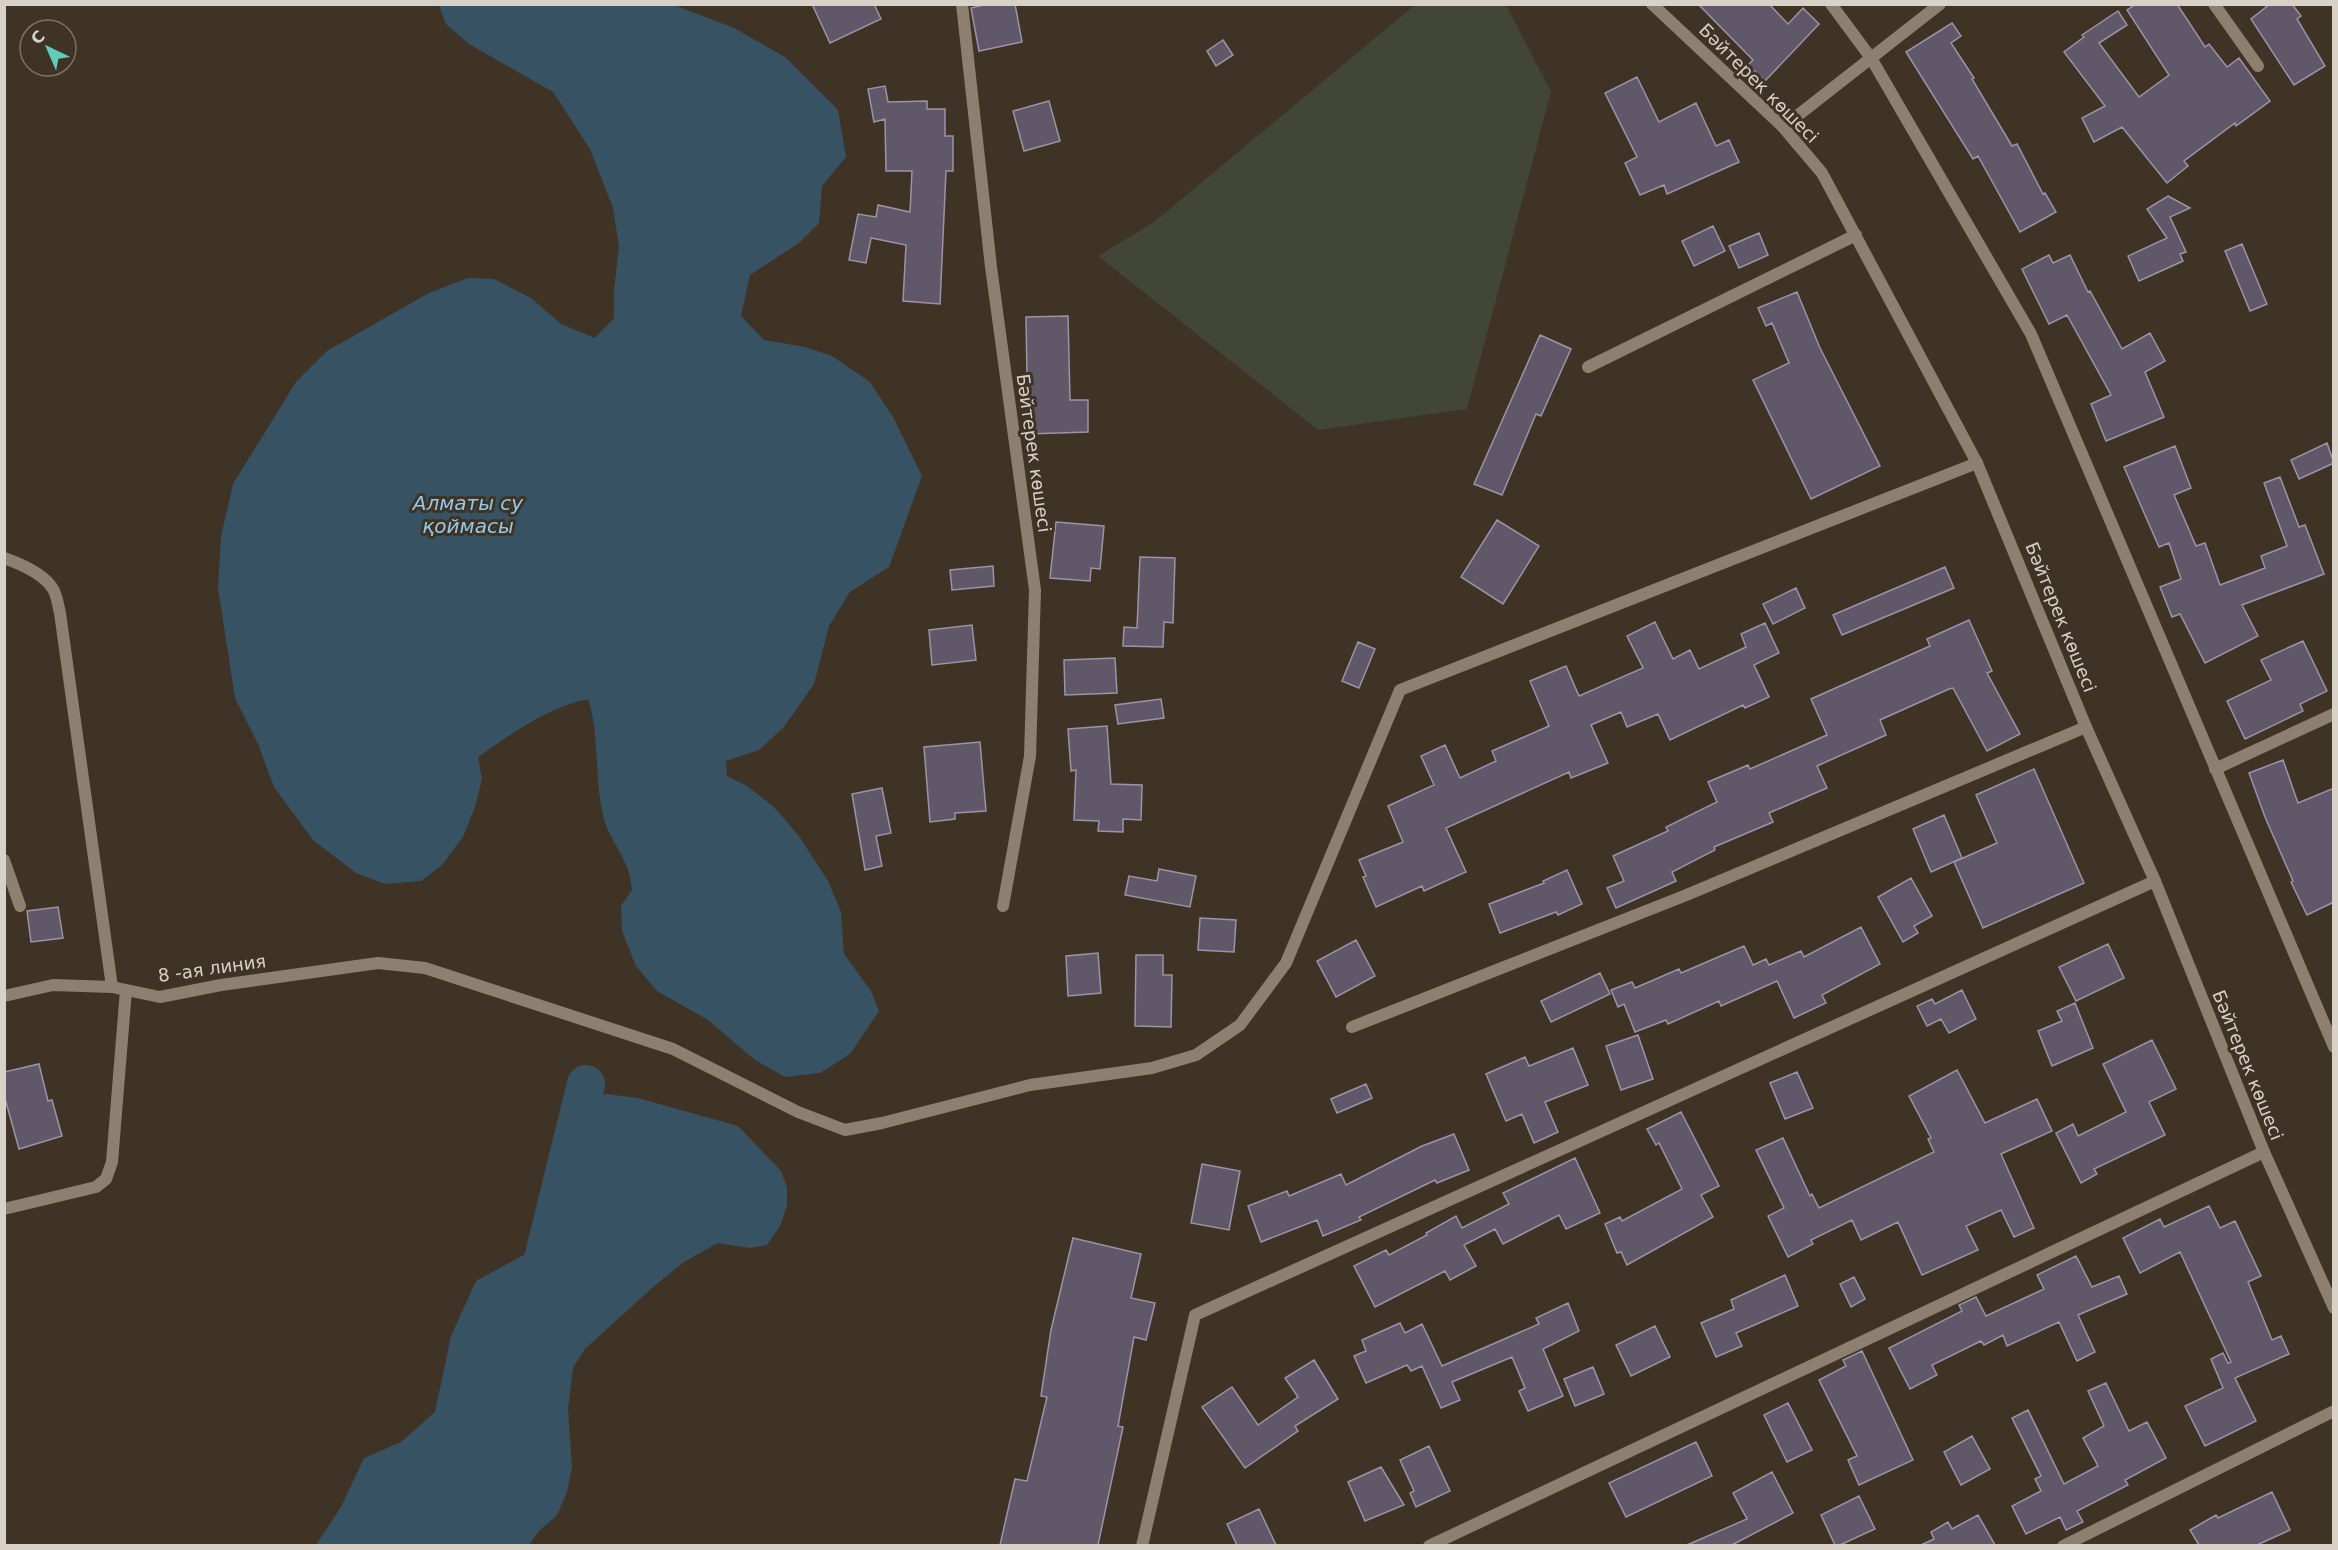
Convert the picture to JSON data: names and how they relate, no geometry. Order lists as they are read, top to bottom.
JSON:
{
  "streets": {
    "street": ["Бәйтерек көшесі", "8 -ая линия"]
  },
  "crossings": [
    ["Бәйтерек көшесі", "8 -ая линия"]
  ],
  "water": ["Алматы су қоймасы"],
  "north": "top left"
}
